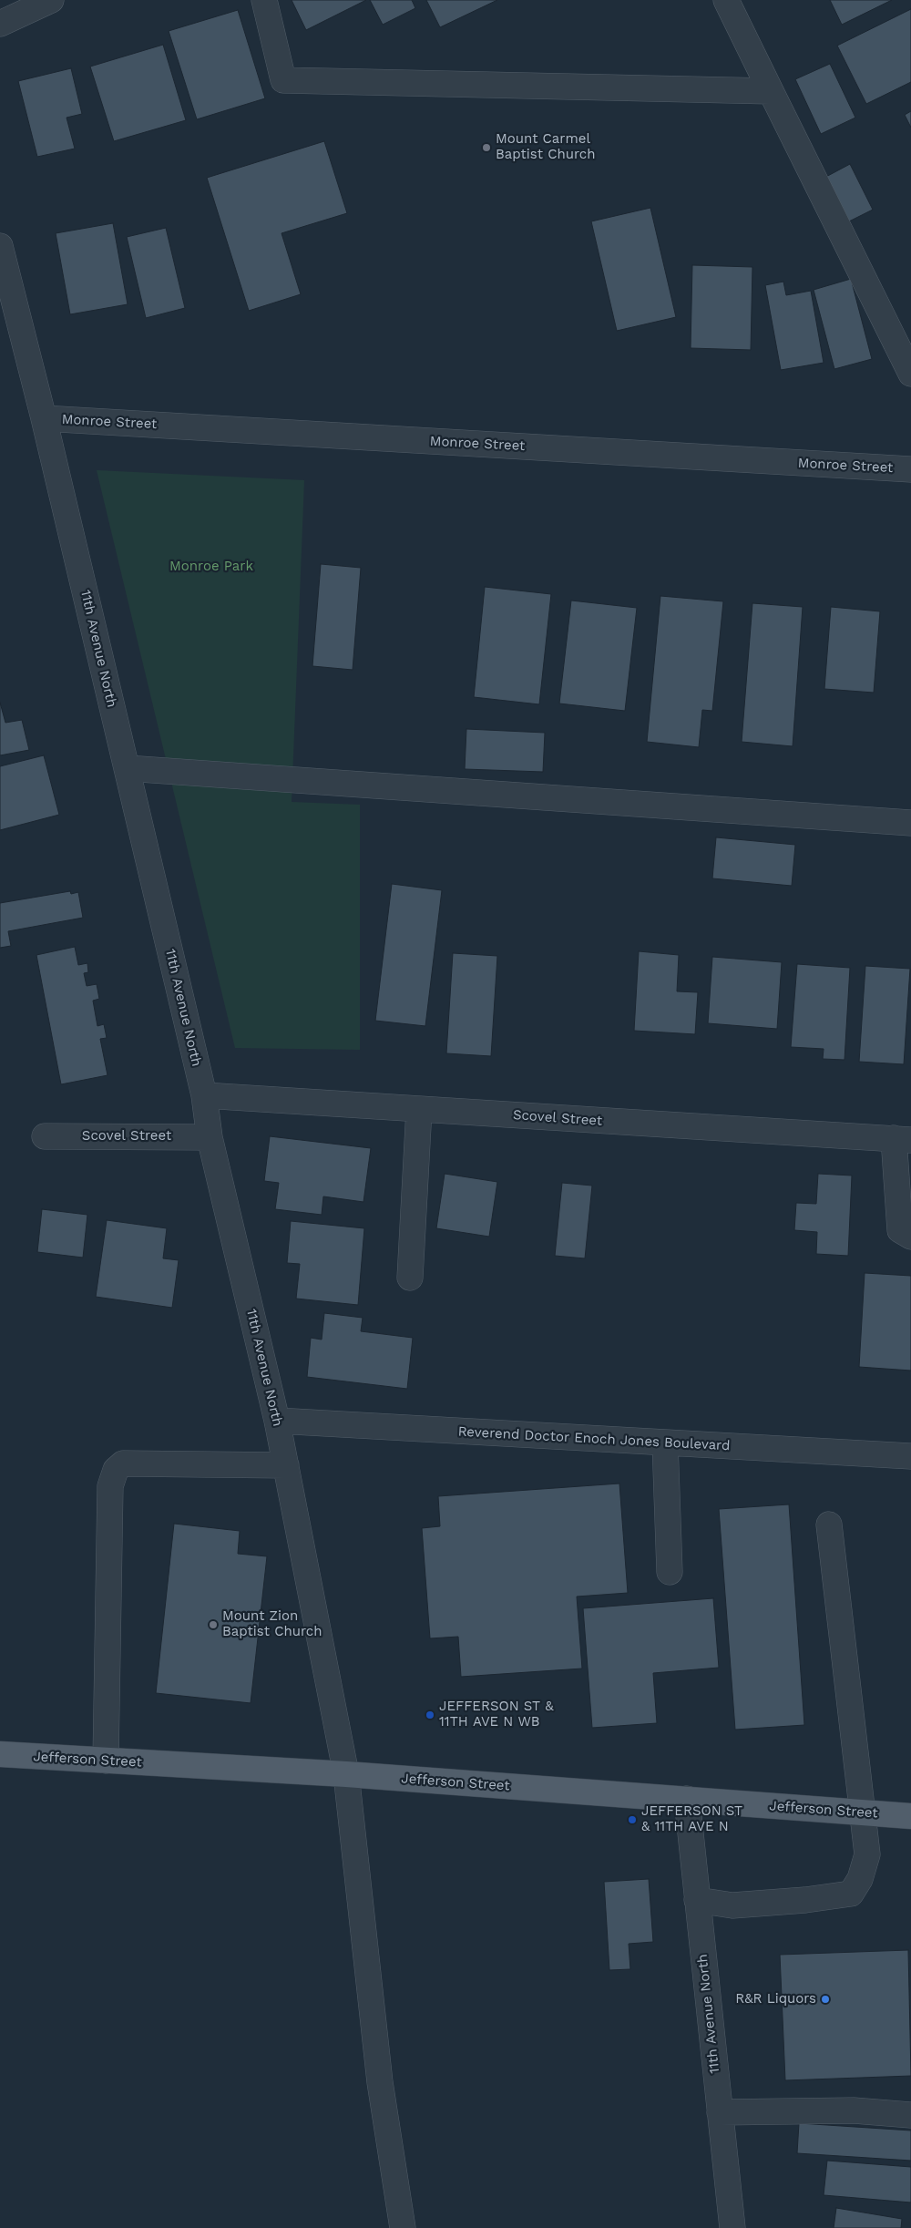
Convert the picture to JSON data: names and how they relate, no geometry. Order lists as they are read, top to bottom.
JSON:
{
  "streets": {
    "main road": ["Jefferson Street"],
    "street": [
      "Monroe Street",
      "11th Avenue North",
      "Scovel Street",
      "Reverend Doctor Enoch Jones Boulevard"
    ]
  },
  "crossings": [
    ["Monroe Street", "11th Avenue North"],
    ["11th Avenue North", "Scovel Street"],
    ["11th Avenue North", "Reverend Doctor Enoch Jones Boulevard"],
    ["11th Avenue North", "Jefferson Street"]
  ],
  "parks": ["Monroe Park"],
  "places": [
    "Mount Carmel Baptist Church",
    "Mount Zion Baptist Church",
    "JEFFERSON ST & 11TH AVE N WB",
    "JEFFERSON ST & 11TH AVE N",
    "R&R Liquors"
  ]
}
